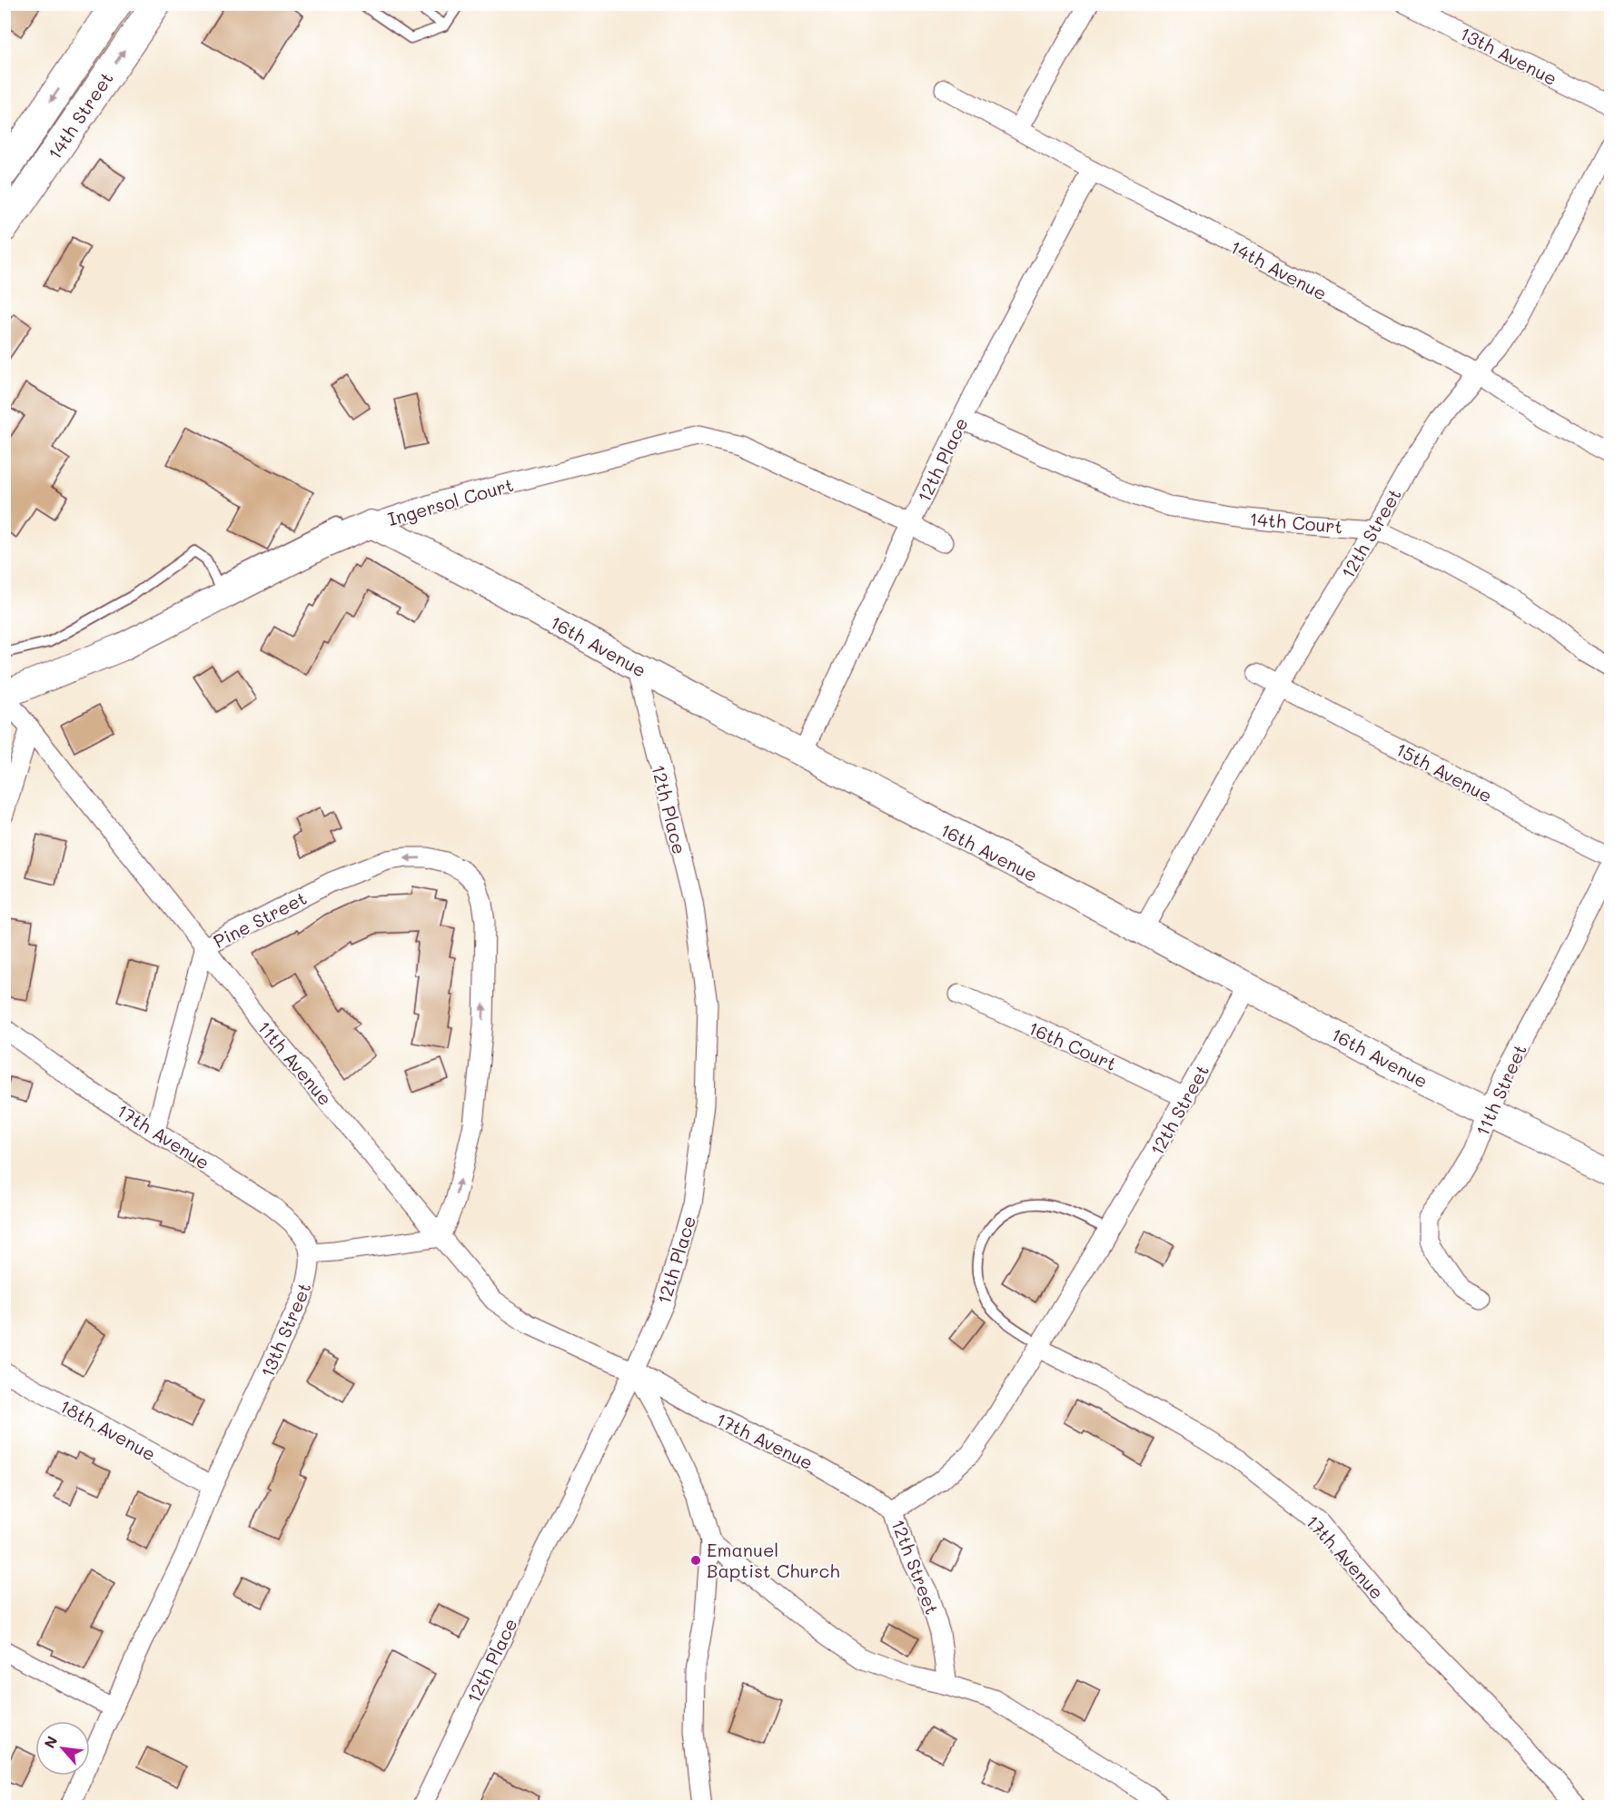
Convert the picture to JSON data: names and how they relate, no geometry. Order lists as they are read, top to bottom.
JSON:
{
  "streets": {
    "main road": ["14th Street"],
    "street": [
      "13th Avenue",
      "14th Avenue",
      "12th Place",
      "Ingersol Court",
      "14th Court",
      "12th Street",
      "16th Avenue",
      "15th Avenue",
      "Pine Street",
      "16th Court",
      "11th Avenue",
      "11th Street",
      "17th Avenue",
      "13th Street",
      "18th Avenue"
    ]
  },
  "crossings": [
    ["14th Avenue", "12th Place"],
    ["14th Avenue", "12th Street"],
    ["12th Place", "Ingersol Court"],
    ["12th Place", "14th Court"],
    ["12th Place", "16th Avenue"],
    ["12th Place", "11th Avenue"],
    ["12th Place", "17th Avenue"],
    ["Ingersol Court", "16th Avenue"],
    ["Ingersol Court", "11th Avenue"],
    ["14th Court", "12th Street"],
    ["12th Street", "16th Avenue"],
    ["12th Street", "15th Avenue"],
    ["12th Street", "16th Court"],
    ["12th Street", "17th Avenue"],
    ["16th Avenue", "11th Street"],
    ["Pine Street", "11th Avenue"],
    ["Pine Street", "17th Avenue"],
    ["11th Avenue", "17th Avenue"],
    ["17th Avenue", "13th Street"],
    ["13th Street", "18th Avenue"]
  ],
  "places": ["Emanuel Baptist Church"],
  "north": "top left"
}
